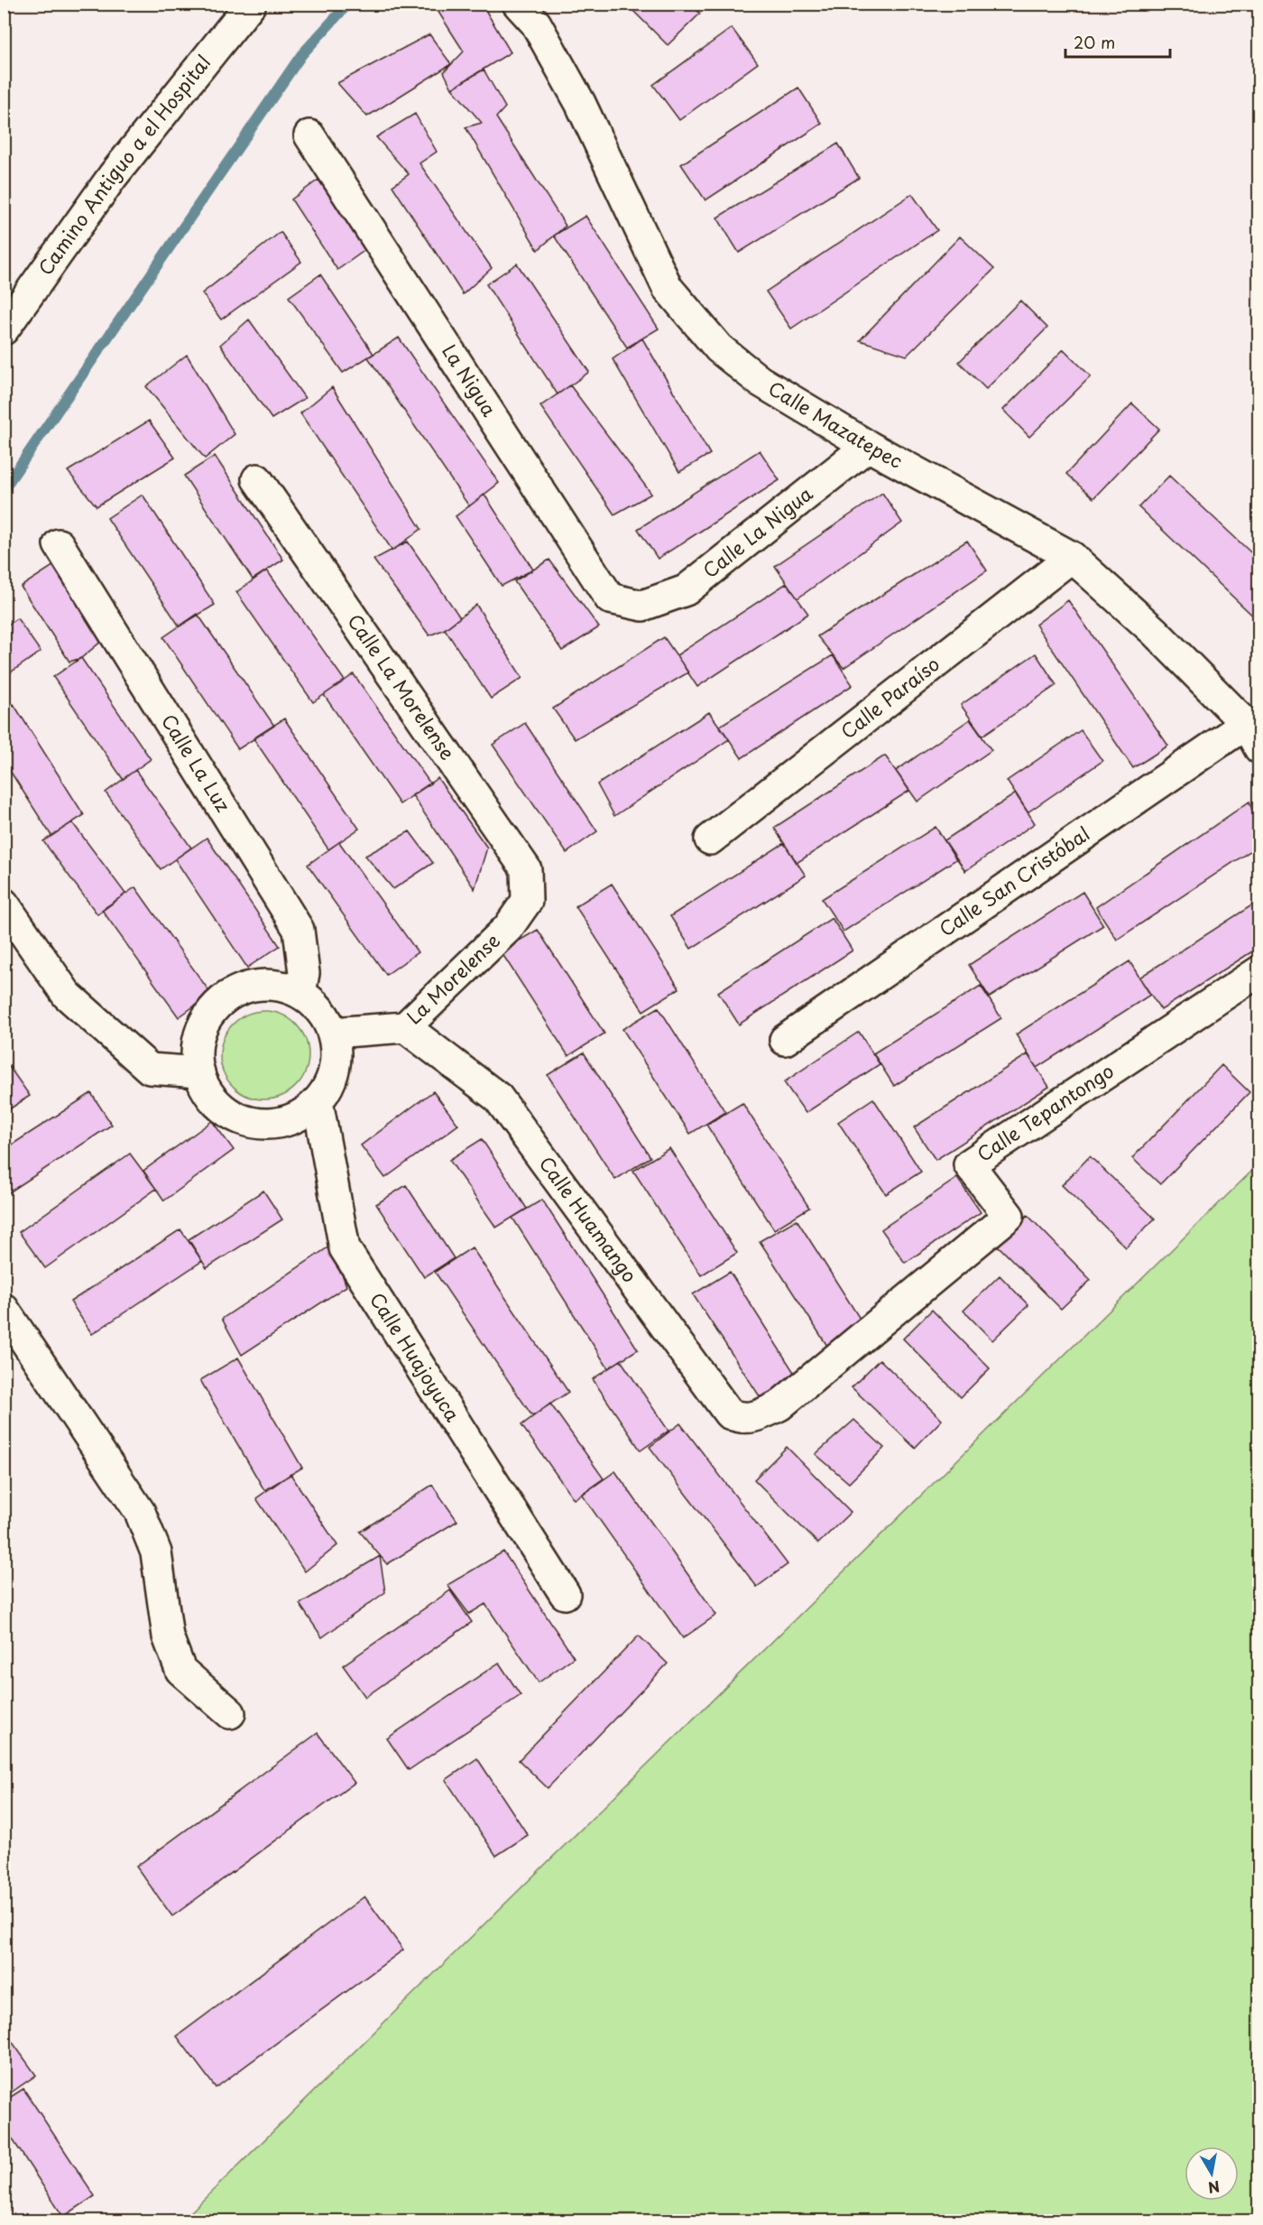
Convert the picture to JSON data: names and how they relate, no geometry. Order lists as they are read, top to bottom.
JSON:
{
  "streets": {
    "street": [
      "Camino Antiguo a el Hospital",
      "La Nigua",
      "Calle Mazatepec",
      "Calle La Nigua",
      "Calle La Morelense",
      "Calle Paraíso",
      "Calle La Luz",
      "Calle San Cristóbal",
      "La Morelense",
      "Calle Tepantongo",
      "Calle Huamango",
      "Calle Huajoyuca"
    ]
  },
  "crossings": [
    ["La Nigua", "Calle La Nigua"],
    ["Calle Mazatepec", "Calle La Nigua"],
    ["Calle Mazatepec", "Calle Paraíso"],
    ["Calle Mazatepec", "Calle San Cristóbal"],
    ["Calle La Morelense", "La Morelense"],
    ["Calle La Luz", "La Morelense"],
    ["Calle La Luz", "Calle Huajoyuca"],
    ["La Morelense", "Calle Huamango"],
    ["La Morelense", "Calle Huajoyuca"],
    ["Calle Tepantongo", "Calle Huamango"]
  ],
  "scale_bar": "20 m",
  "north": "bottom"
}
